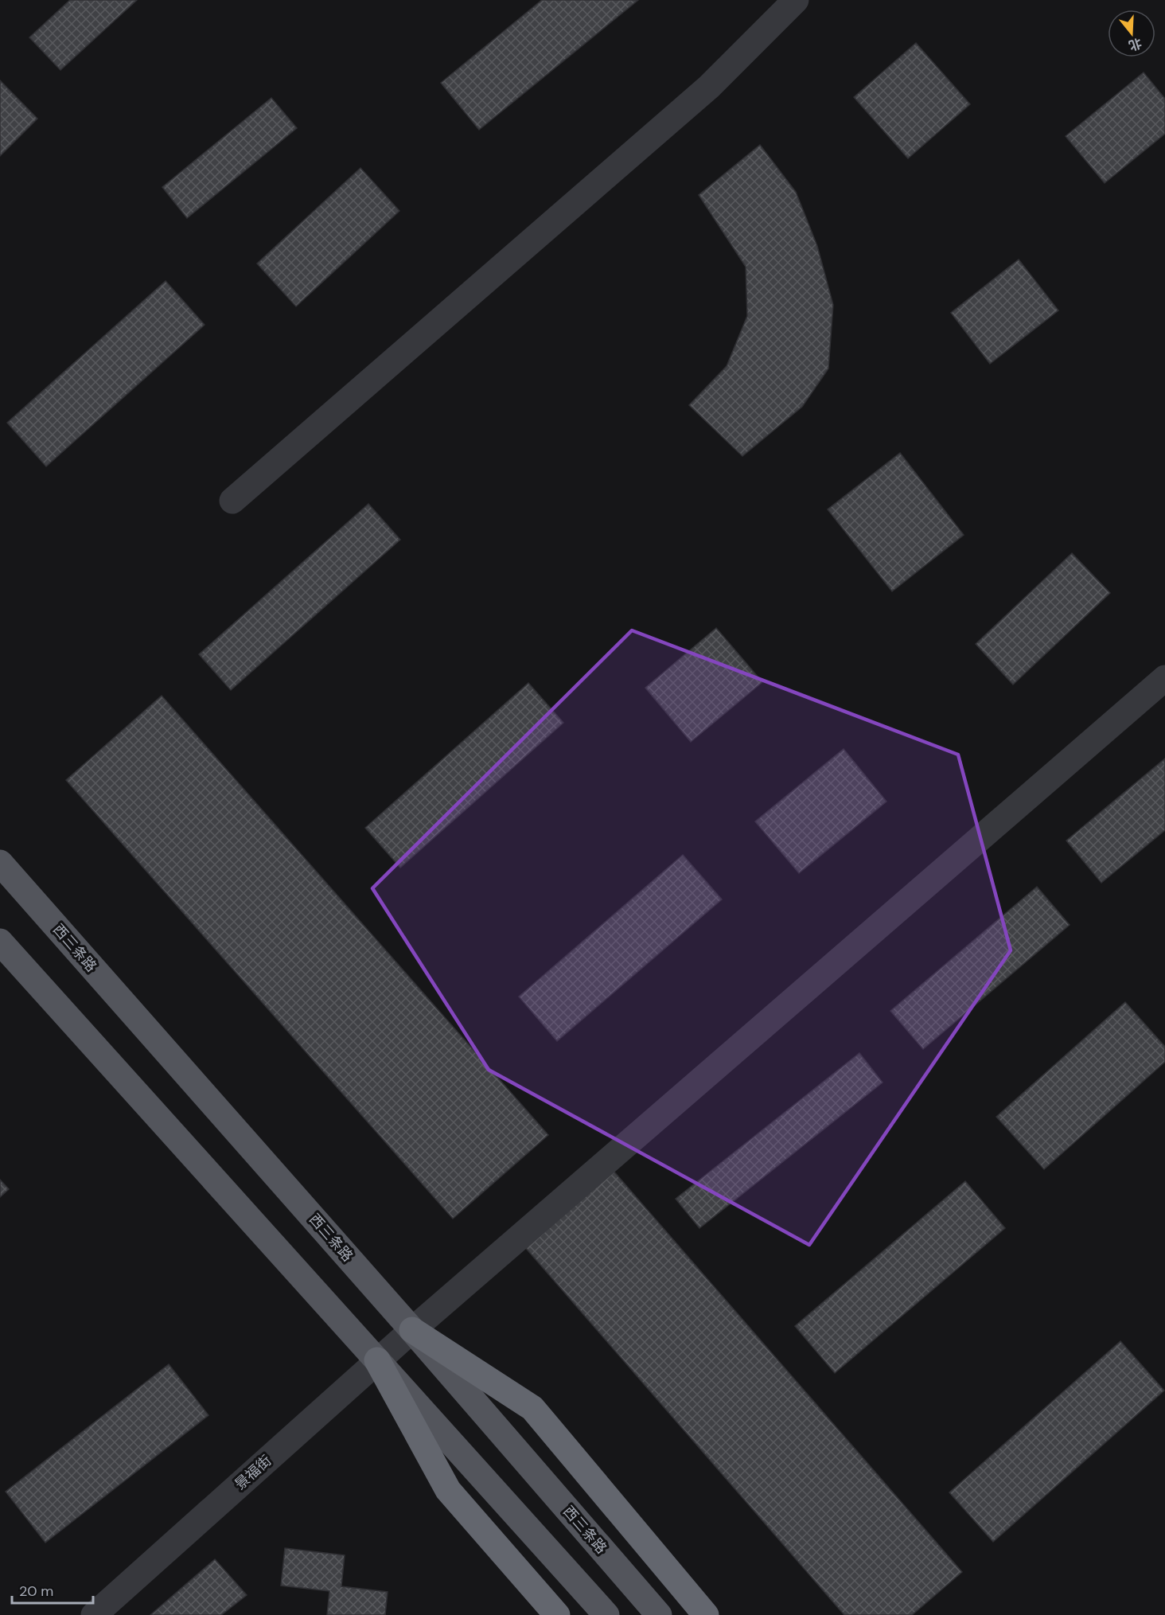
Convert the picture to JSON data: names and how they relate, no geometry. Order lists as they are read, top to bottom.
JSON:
{
  "streets": {
    "main road": ["西三条路"],
    "street": ["景福街"]
  },
  "crossings": [
    ["西三条路", "景福街"]
  ],
  "scale_bar": "20 m",
  "north": "bottom"
}
